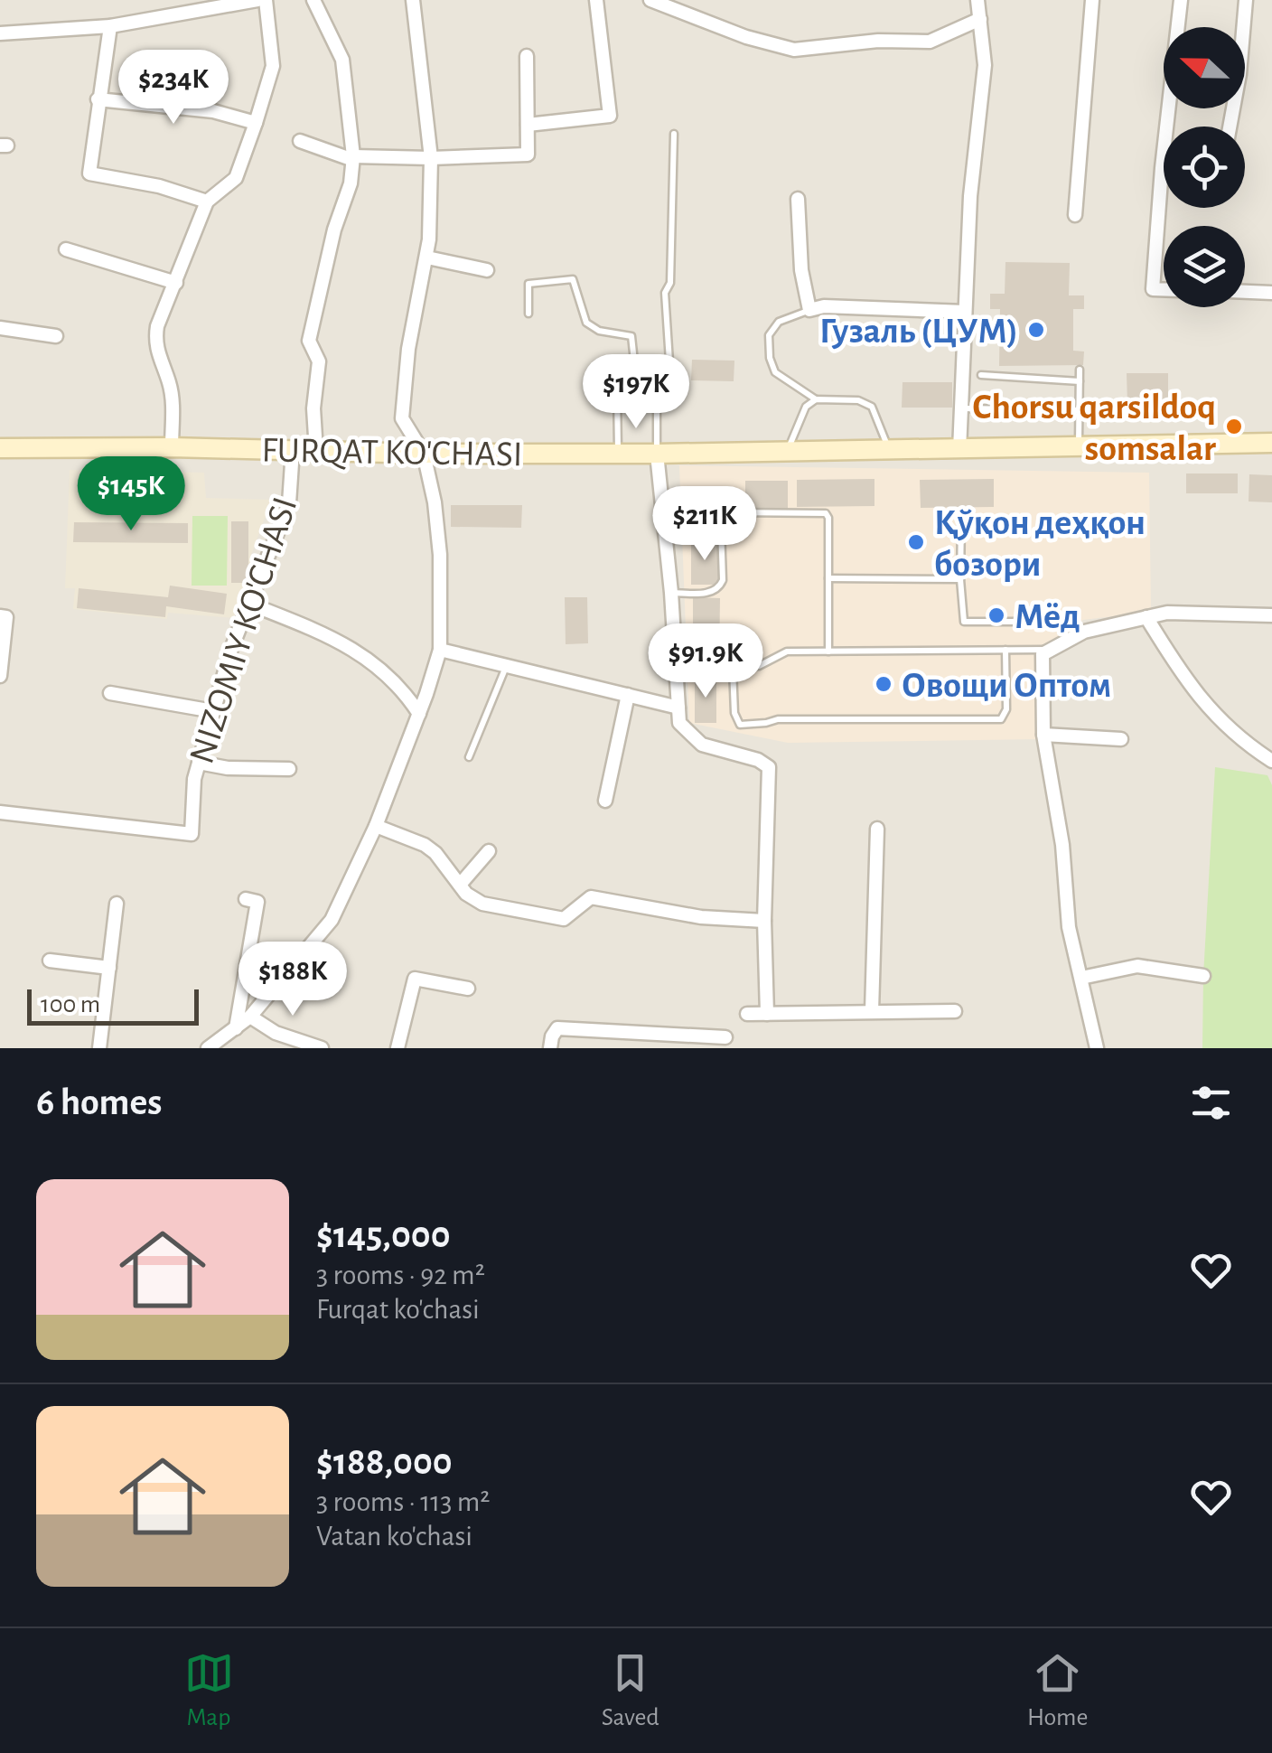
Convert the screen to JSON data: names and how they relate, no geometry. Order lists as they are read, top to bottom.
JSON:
{
  "streets": {
    "main road": ["FURQAT KO'CHASI"],
    "street": ["NIZOMIY KO'CHASI"]
  },
  "crossings": [
    ["FURQAT KO'CHASI", "NIZOMIY KO'CHASI"]
  ],
  "places": [
    "Гузаль (ЦУМ)",
    "Chorsu qarsildoq somsalar",
    "Қўқон деҳқон бозори",
    "Мёд",
    "Овощи Оптом"
  ],
  "scale_bar": "100 m",
  "north": "left",
  "page": {
    "price": [
      "$234K",
      "$197K",
      "$145K",
      "$211K",
      "$91.9K",
      "$188K"
    ],
    "scale": "100 m",
    "heading": "6 homes",
    "list": [
      {
        "name": "$145,000",
        "note": "3 rooms · 92 m² · Furqat ko'chasi"
      },
      {
        "name": "$188,000",
        "note": "3 rooms · 113 m² · Vatan ko'chasi"
      }
    ],
    "tabs": ["Map", "Saved", "Home"]
  }
}
